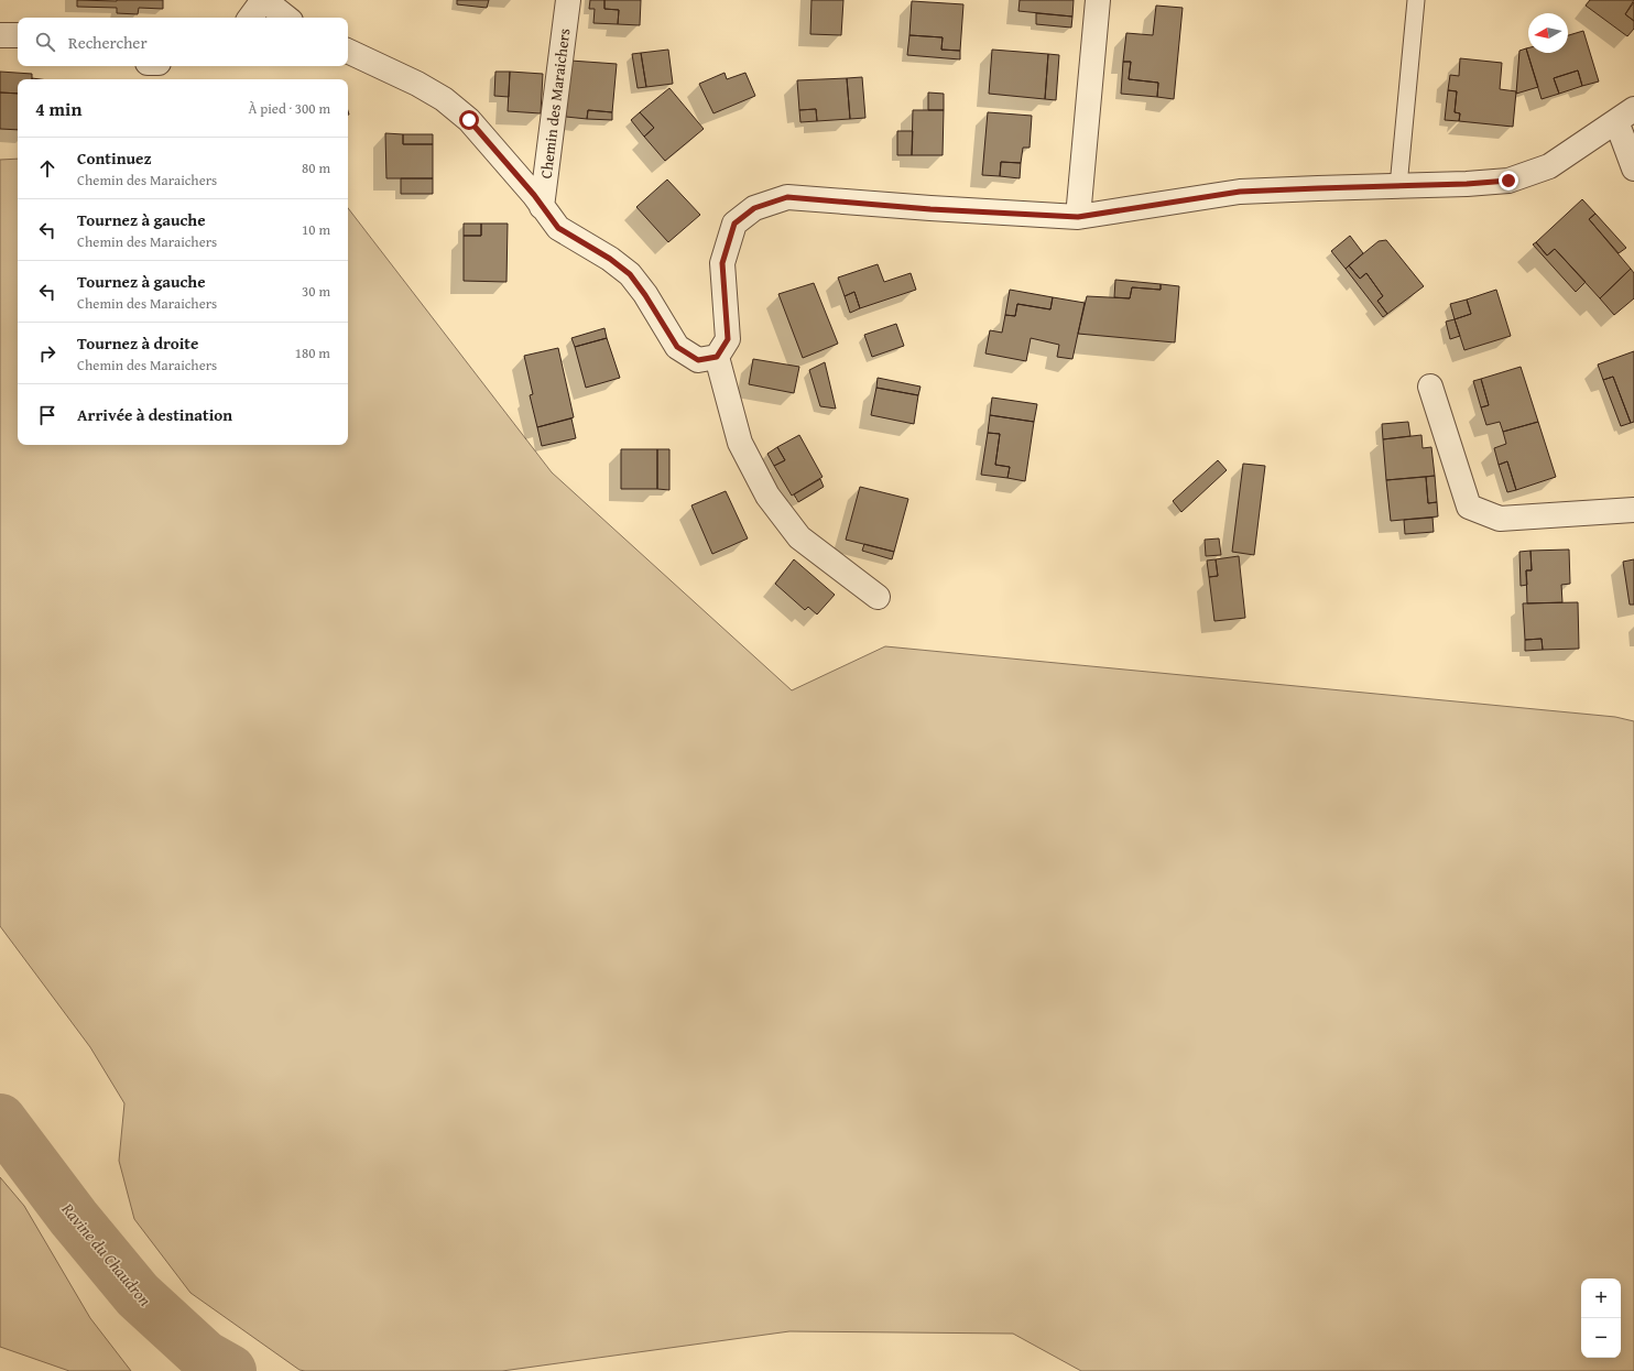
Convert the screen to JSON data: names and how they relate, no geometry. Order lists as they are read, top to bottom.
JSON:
{
  "streets": {
    "street": ["Chemin des Maraichers"]
  },
  "water": ["Ravine du Chaudron"],
  "north": "left",
  "page": {
    "search": "Rechercher",
    "heading": ["4 min", "À pied · 300 m"],
    "list": [
      ["Continuez", "Chemin des Maraichers", "80 m"],
      ["Tournez à gauche", "Chemin des Maraichers", "10 m"],
      ["Tournez à gauche", "Chemin des Maraichers", "30 m"],
      ["Tournez à droite", "Chemin des Maraichers", "180 m"],
      "Arrivée à destination"
    ],
    "map_buttons": ["+", "−"]
  }
}
